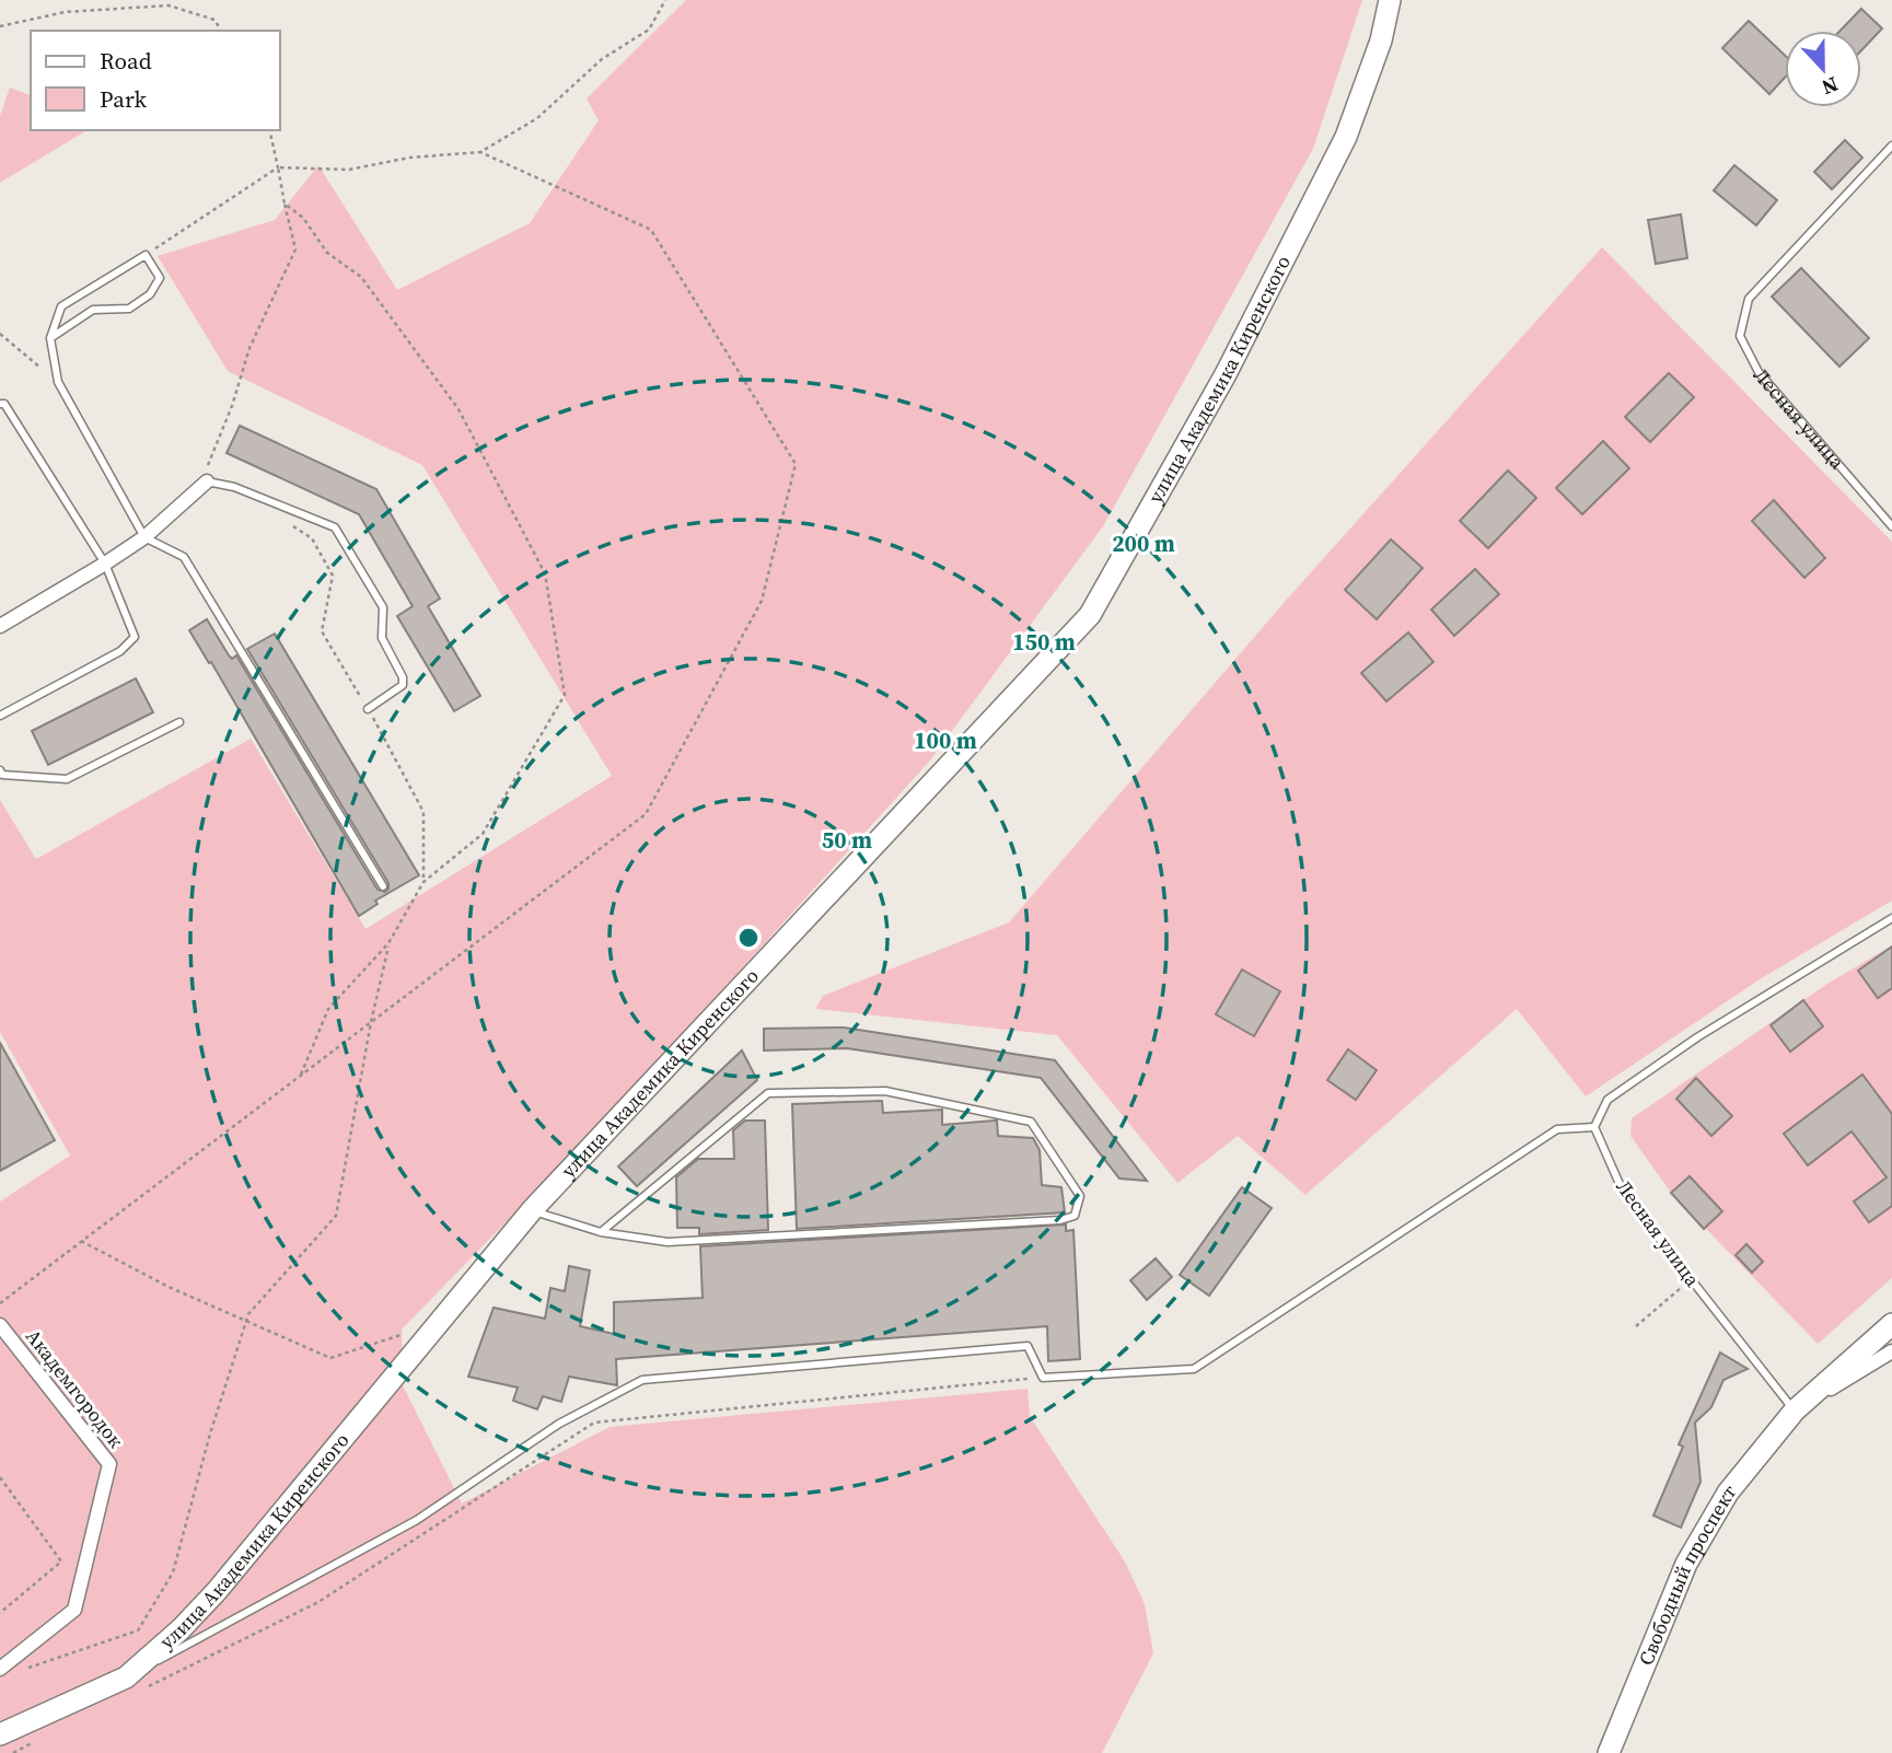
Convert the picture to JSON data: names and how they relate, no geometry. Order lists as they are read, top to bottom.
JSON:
{
  "streets": {
    "main road": ["улица Академика Киренского", "Свободный проспект"],
    "street": ["Академгородок"],
    "lane": ["Лесная улица"]
  },
  "crossings": [
    ["Лесная улица", "Свободный проспект"]
  ],
  "legend": ["Road", "Park"],
  "north": "bottom",
  "rings": [
    "200 m",
    "150 m",
    "100 m",
    "50 m"
  ]
}
